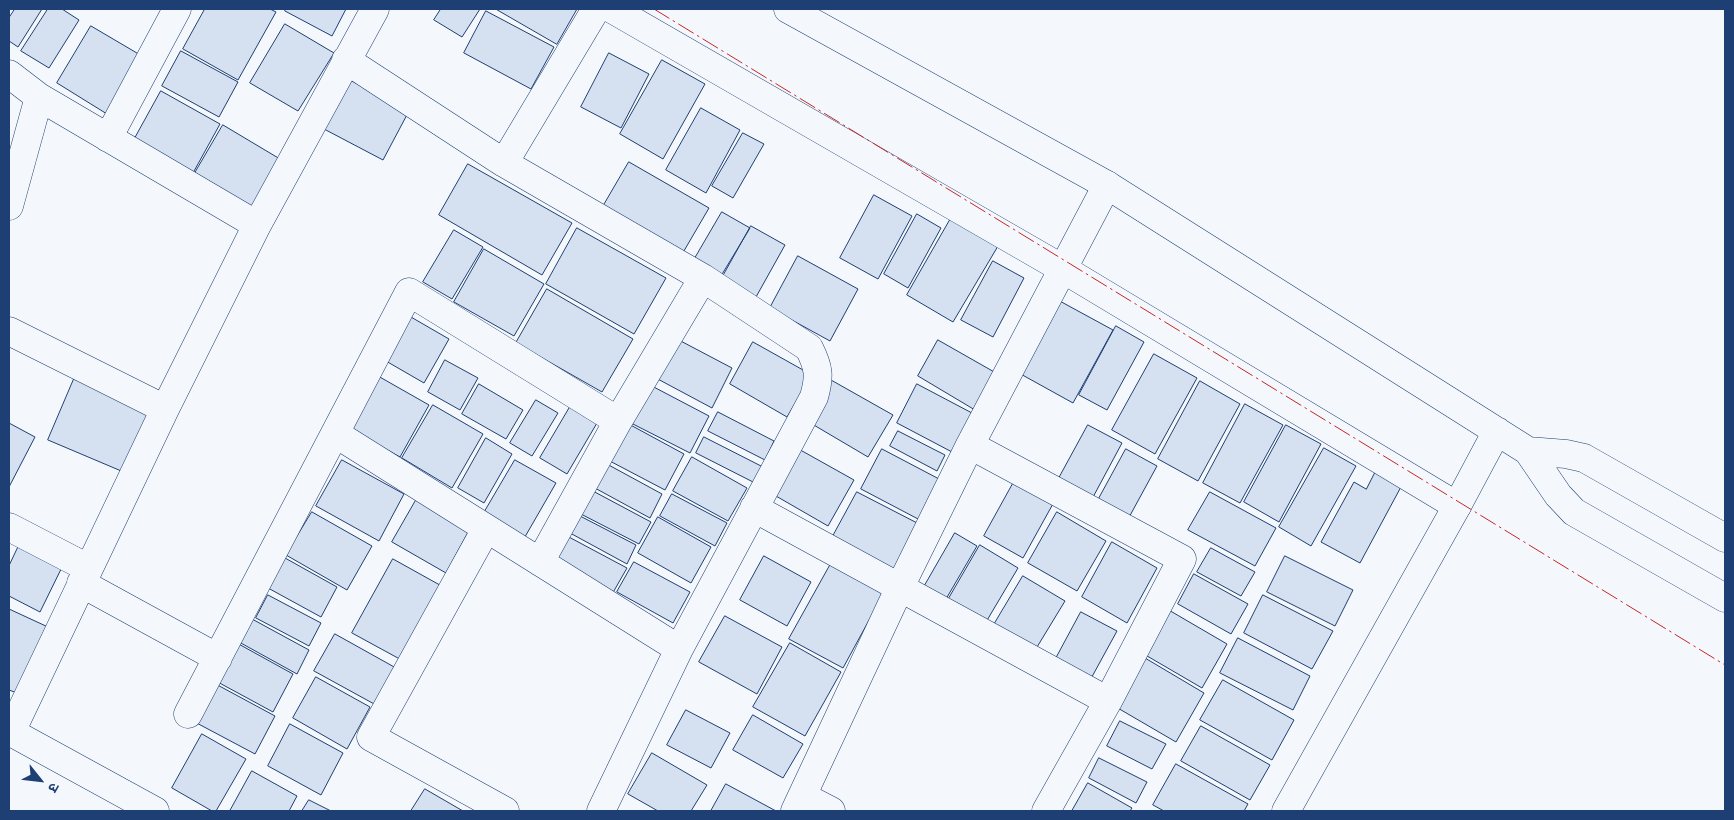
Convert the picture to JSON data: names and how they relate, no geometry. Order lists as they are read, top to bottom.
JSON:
{
  "north": "bottom right"
}
